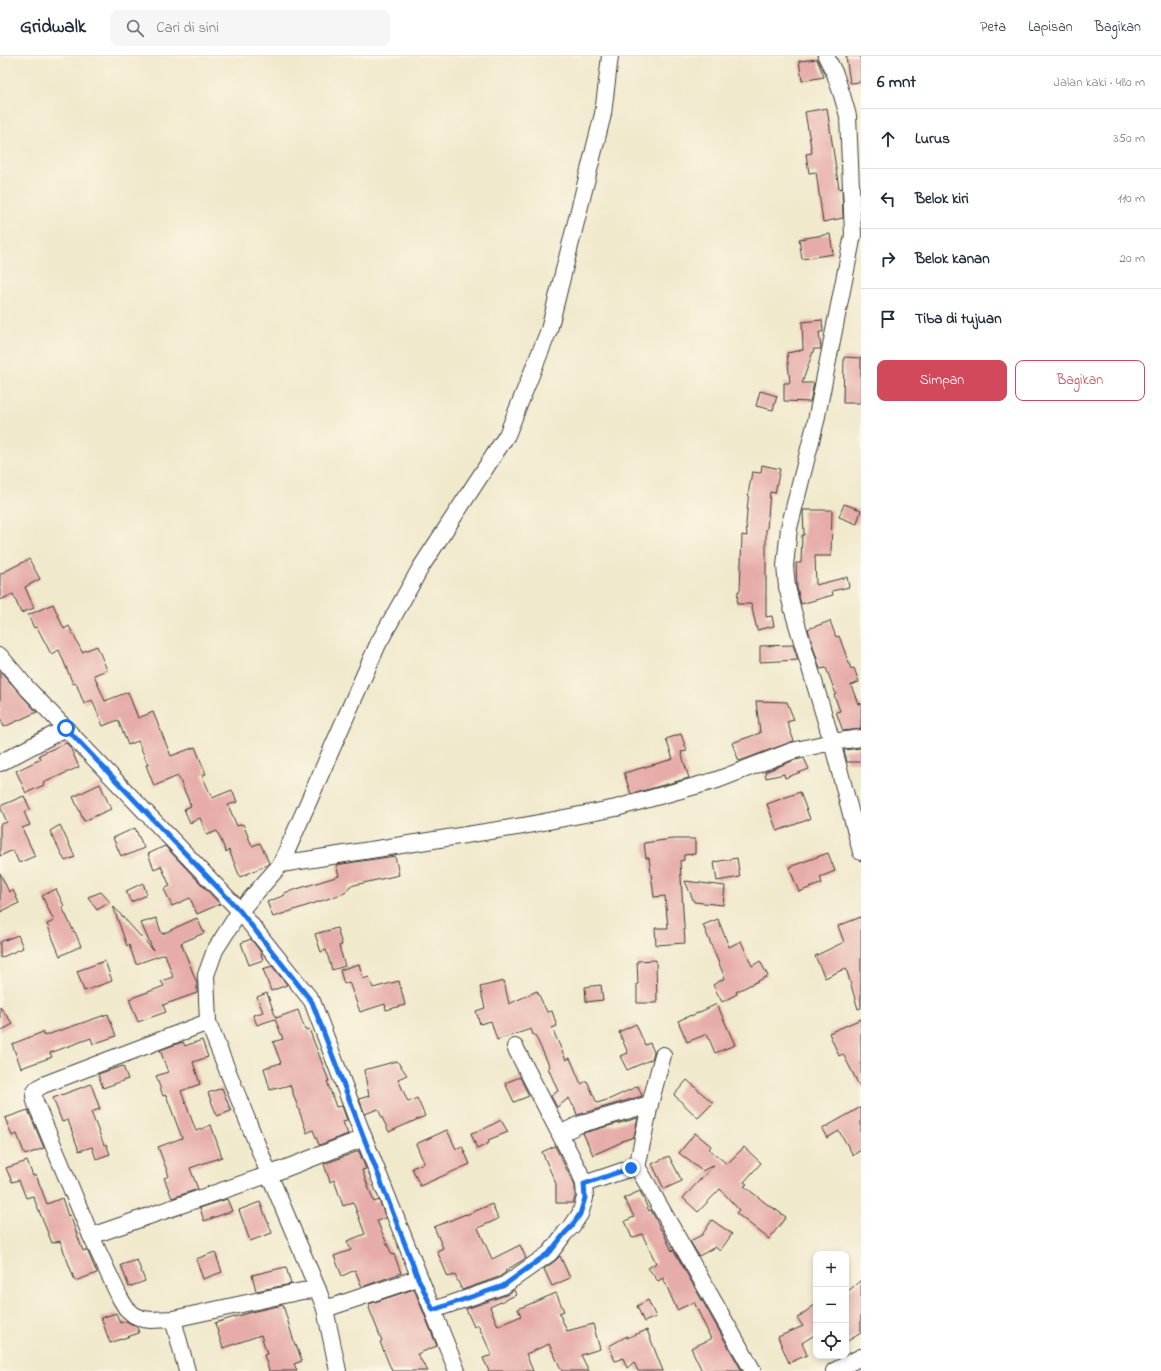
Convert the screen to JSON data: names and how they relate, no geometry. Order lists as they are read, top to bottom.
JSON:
{
  "page": {
    "header": "Gridwalk",
    "search": "Cari di sini",
    "nav": ["Peta", "Lapisan", "Bagikan"],
    "heading": ["6 mnt", "Jalan kaki · 480 m"],
    "list": [
      ["Lurus", "350 m"],
      ["Belok kiri", "110 m"],
      ["Belok kanan", "20 m"],
      "Tiba di tujuan"
    ],
    "buttons": ["Simpan", "Bagikan"],
    "map_buttons": ["+", "−"]
  }
}
